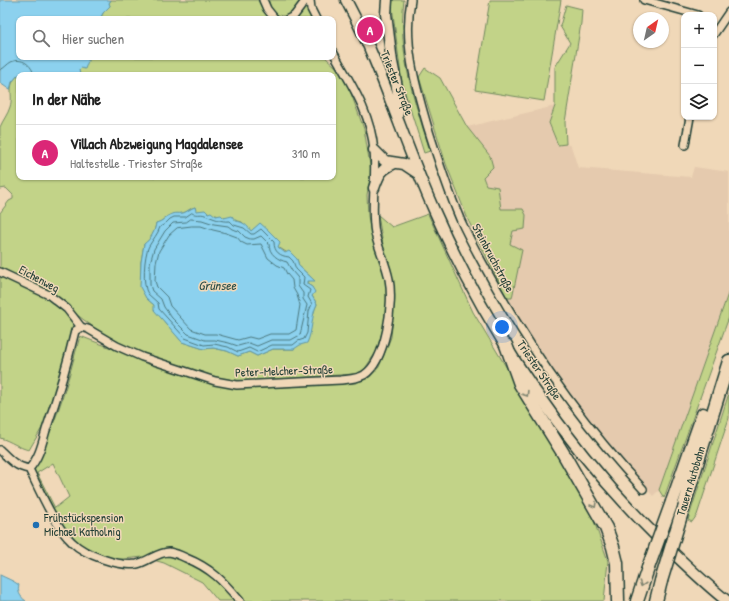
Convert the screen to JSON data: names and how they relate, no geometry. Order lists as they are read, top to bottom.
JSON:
{
  "streets": {
    "highway": ["Tauern Autobahn"],
    "main road": ["Triester Straße"],
    "street": ["Steinbruchstraße", "Eichenweg", "Peter-Melcher-Straße"]
  },
  "crossings": [
    ["Eichenweg", "Peter-Melcher-Straße"]
  ],
  "water": ["Grünsee"],
  "places": ["Frühstückspension Michael Katholnig"],
  "north": "top right",
  "page": {
    "map_buttons": ["+", "−"],
    "pins": "A",
    "search": "Hier suchen",
    "heading": "In der Nähe",
    "list": [
      {
        "mark": "A",
        "name": "Villach Abzweigung Magdalensee",
        "note": "Haltestelle · Triester Straße",
        "value": "310 m"
      }
    ]
  }
}
